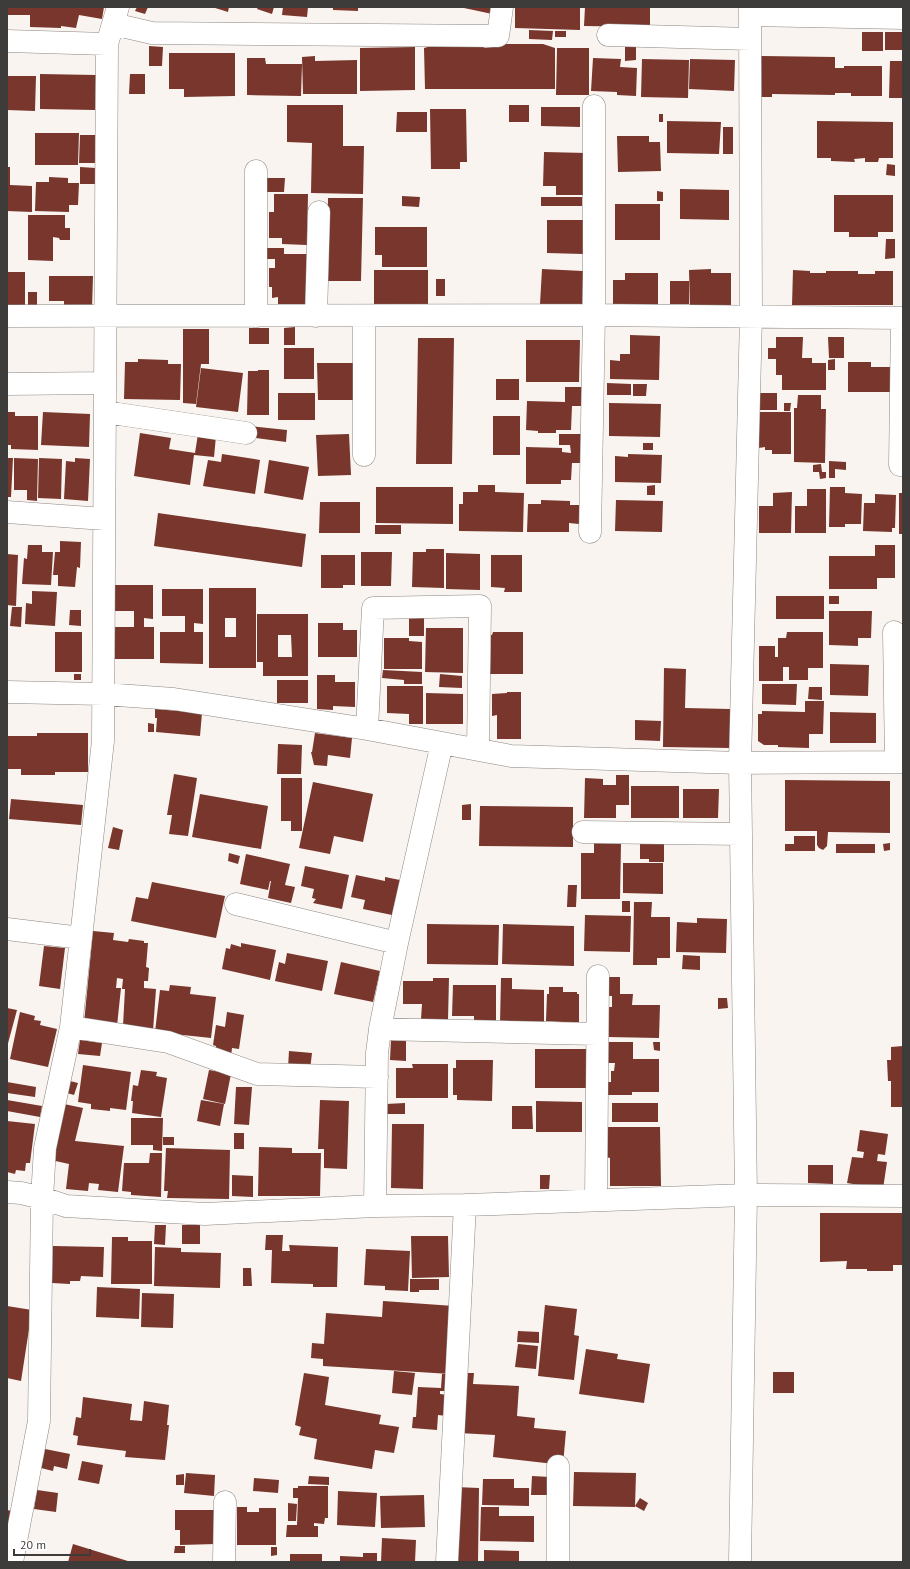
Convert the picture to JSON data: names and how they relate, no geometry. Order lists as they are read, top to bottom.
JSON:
{
  "scale_bar": "20 m"
}
